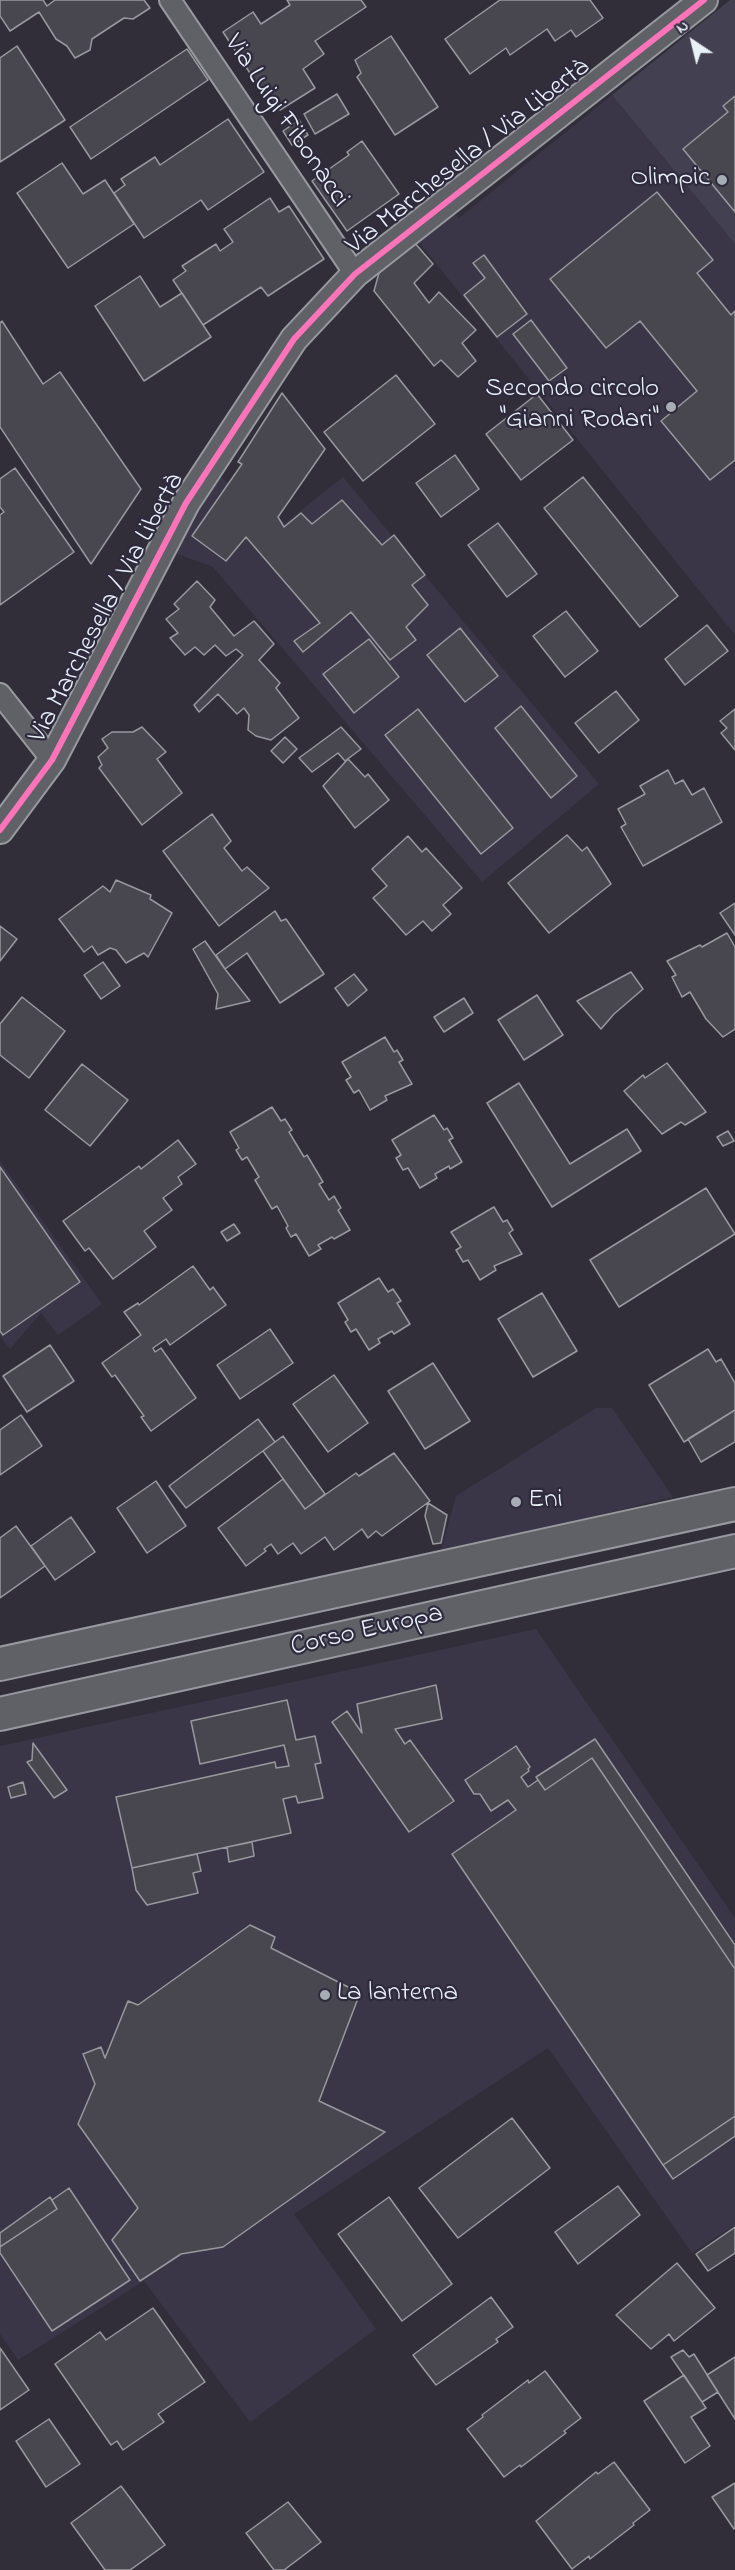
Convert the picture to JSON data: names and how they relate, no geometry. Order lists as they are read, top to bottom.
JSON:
{
  "streets": {
    "main road": ["Corso Europa"],
    "street": ["Via Luigi Fibonacci", "Via Marchesella / Via Libertà"]
  },
  "crossings": [
    ["Via Luigi Fibonacci", "Via Marchesella / Via Libertà"]
  ],
  "places": [
    "Olimpic",
    "Secondo circolo \"Gianni Rodari\"",
    "Eni",
    "La lanterna"
  ],
  "north": "top left"
}
